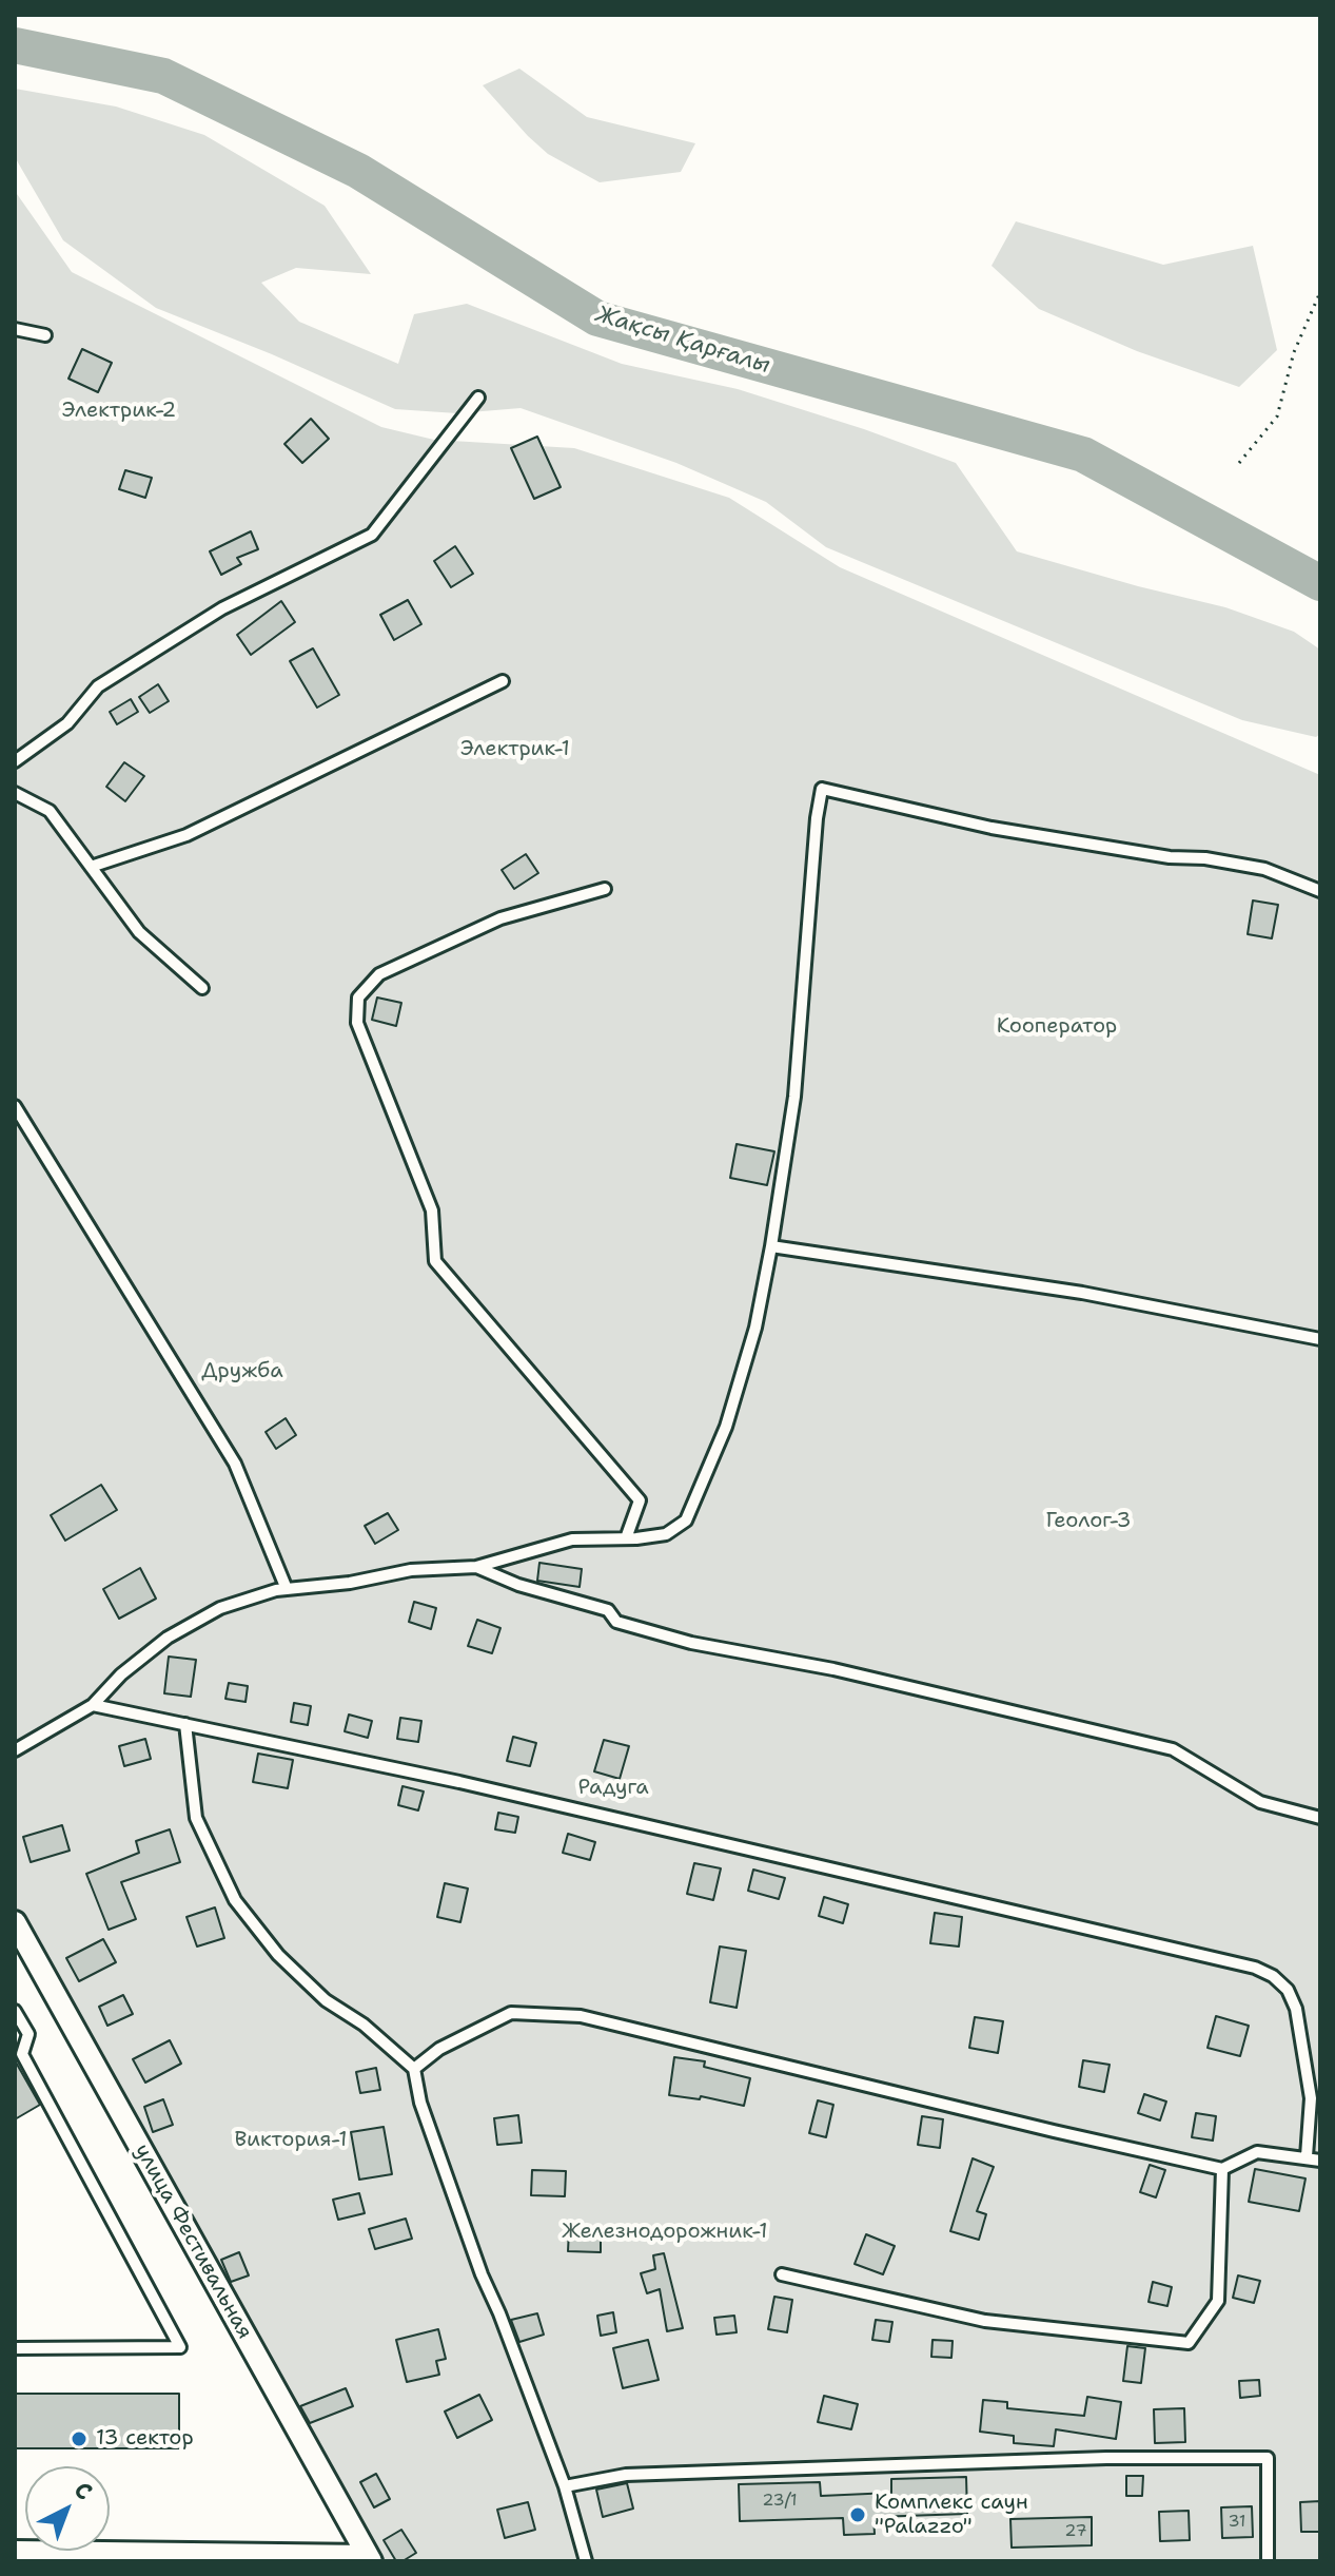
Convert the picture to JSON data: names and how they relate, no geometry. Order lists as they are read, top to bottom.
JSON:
{
  "streets": {
    "street": ["улица Фестивальная"]
  },
  "water": ["Жақсы Қарғалы"],
  "parks": [
    "Электрик-2",
    "Электрик-1",
    "Кооператор",
    "Дружба",
    "Геолог-3",
    "Радуга",
    "Виктория-1",
    "Железнодорожник-1"
  ],
  "places": ["13 сектор", "Комплекс саун \"Palazzo\""],
  "house_numbers": ["23/1", "31", "27"],
  "north": "top right"
}
